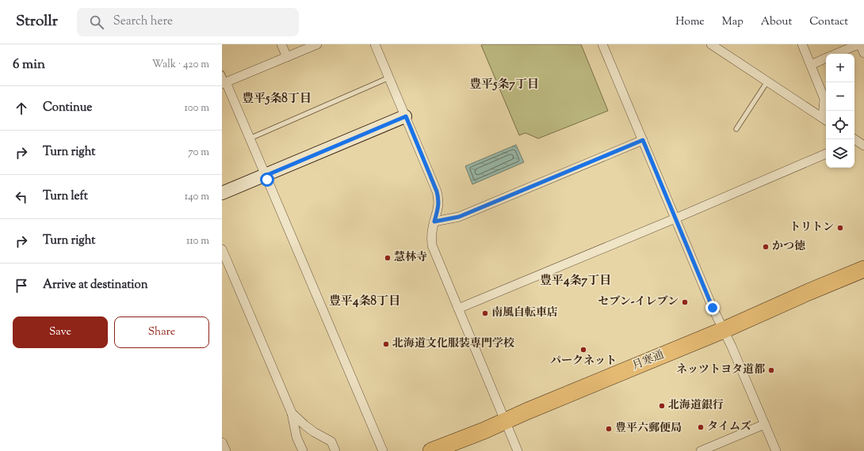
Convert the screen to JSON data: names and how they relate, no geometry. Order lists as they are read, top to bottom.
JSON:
{
  "streets": {
    "highway": ["月寒通"]
  },
  "districts": [
    "豊平5条7丁目",
    "豊平5条8丁目",
    "豊平4条7丁目",
    "豊平4条8丁目"
  ],
  "places": [
    "トリトン",
    "かつ徳",
    "慧林寺",
    "セブン-イレブン",
    "南風自転車店",
    "北海道文化服装専門学校",
    "パークネット",
    "ネッツトヨタ道都",
    "北海道銀行",
    "タイムズ",
    "豊平六郵便局"
  ],
  "page": {
    "header": "Strollr",
    "search": "Search here",
    "nav": [
      "Home",
      "Map",
      "About",
      "Contact"
    ],
    "heading": ["6 min", "Walk · 420 m"],
    "map_buttons": ["+", "−"],
    "list": [
      ["Continue", "100 m"],
      ["Turn right", "70 m"],
      ["Turn left", "140 m"],
      ["Turn right", "110 m"],
      "Arrive at destination"
    ],
    "buttons": ["Save", "Share"]
  }
}
